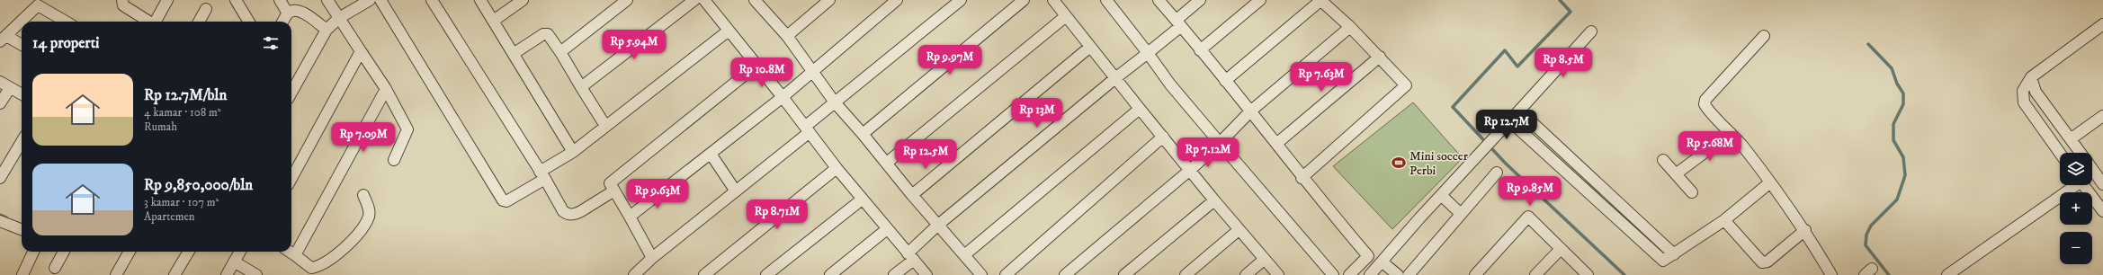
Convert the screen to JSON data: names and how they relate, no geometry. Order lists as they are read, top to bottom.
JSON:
{
  "places": {
    "sports": ["Mini soccer Perbi"]
  },
  "page": {
    "heading": "14 properti",
    "price": [
      "Rp 5.94M",
      "Rp 9.97M",
      "Rp 8.5M",
      "Rp 10.8M",
      "Rp 7.63M",
      "Rp 13M",
      "Rp 12.7M",
      "Rp 7.09M",
      "Rp 5.68M",
      "Rp 7.12M",
      "Rp 12.5M",
      "Rp 9.85M",
      "Rp 9.63M",
      "Rp 8.71M"
    ],
    "list": [
      {
        "name": "Rp 12.7M/bln",
        "note": "4 kamar · 108 m² · Rumah"
      },
      {
        "name": "Rp 9,850,000/bln",
        "note": "3 kamar · 107 m² · Apartemen"
      }
    ],
    "map_buttons": ["+", "−"]
  }
}
